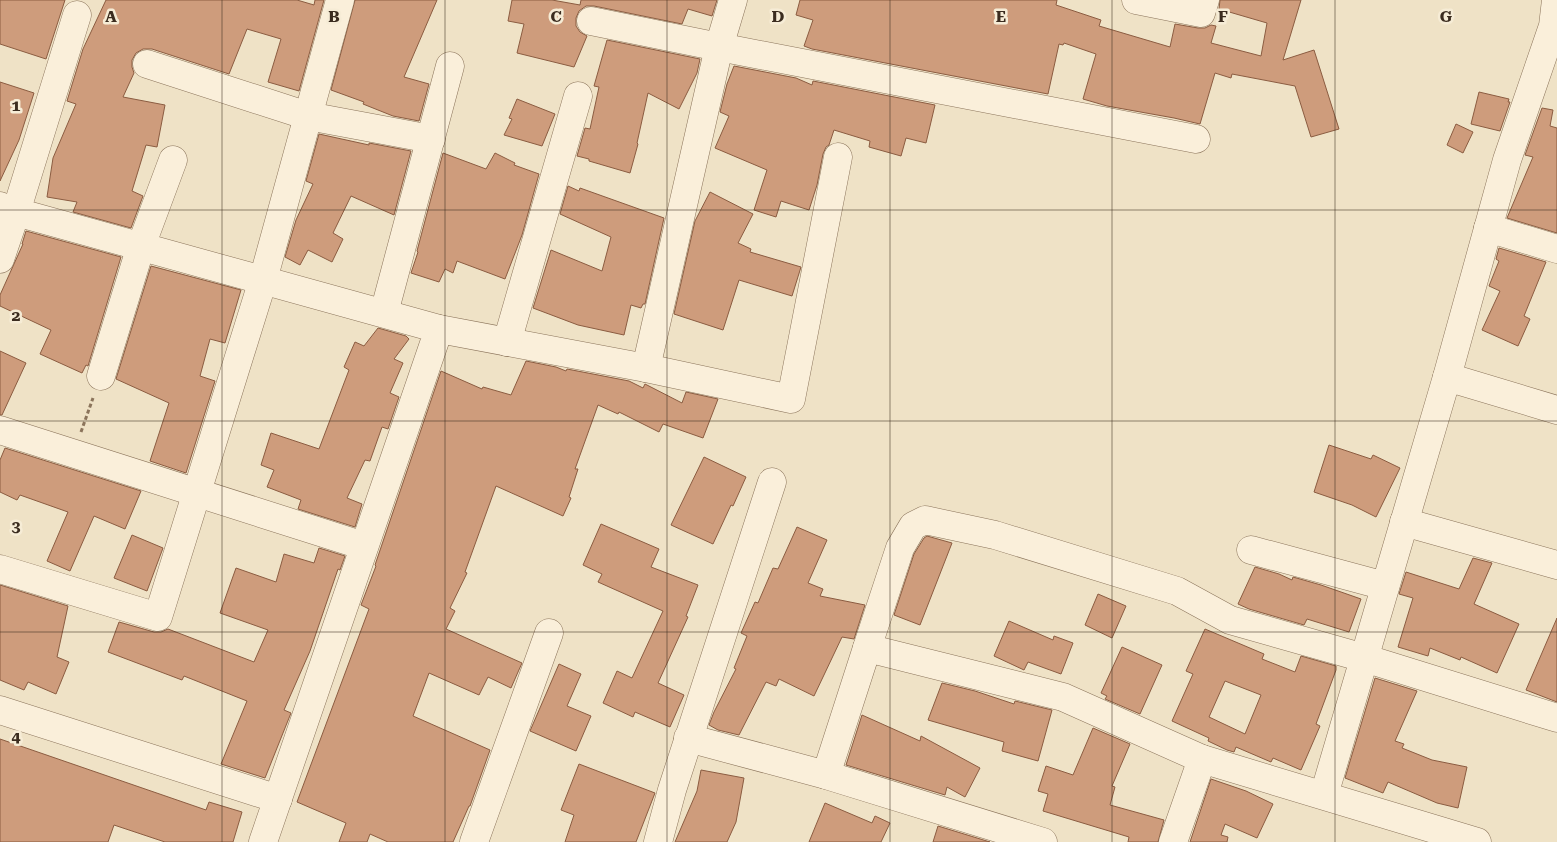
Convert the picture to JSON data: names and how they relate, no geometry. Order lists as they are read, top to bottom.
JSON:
{
  "grid": {
    "columns": [
      "A",
      "B",
      "C",
      "D",
      "E",
      "F",
      "G"
    ],
    "rows": [
      "1",
      "2",
      "3",
      "4"
    ]
  }
}
